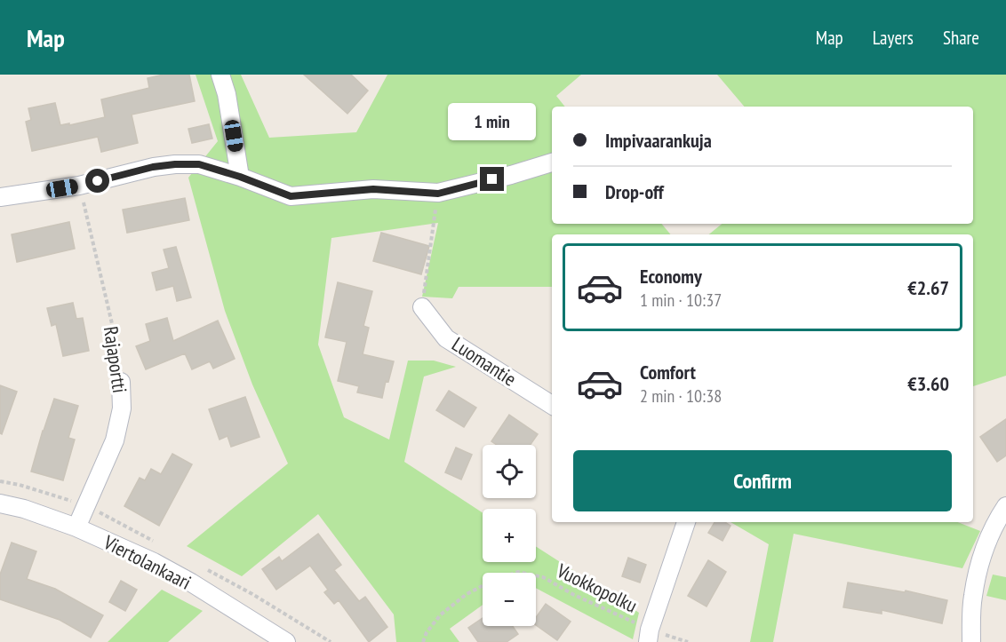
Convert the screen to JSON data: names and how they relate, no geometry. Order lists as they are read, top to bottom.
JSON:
{
  "streets": {
    "street": ["Rajaportti", "Luomantie", "Viertolankaari"],
    "path": ["Vuokkopolku"]
  },
  "crossings": [
    ["Rajaportti", "Viertolankaari"]
  ],
  "page": {
    "header": "Map",
    "nav": ["Map", "Layers", "Share"],
    "bubble": "1 min",
    "banner": ["Impivaarankuja", "Drop-off"],
    "list": [
      {
        "name": "Economy",
        "note": "1 min · 10:37",
        "value": "€2.67"
      },
      {
        "name": "Comfort",
        "note": "2 min · 10:38",
        "value": "€3.60"
      }
    ],
    "buttons": "Confirm",
    "map_buttons": ["+", "−"]
  }
}
